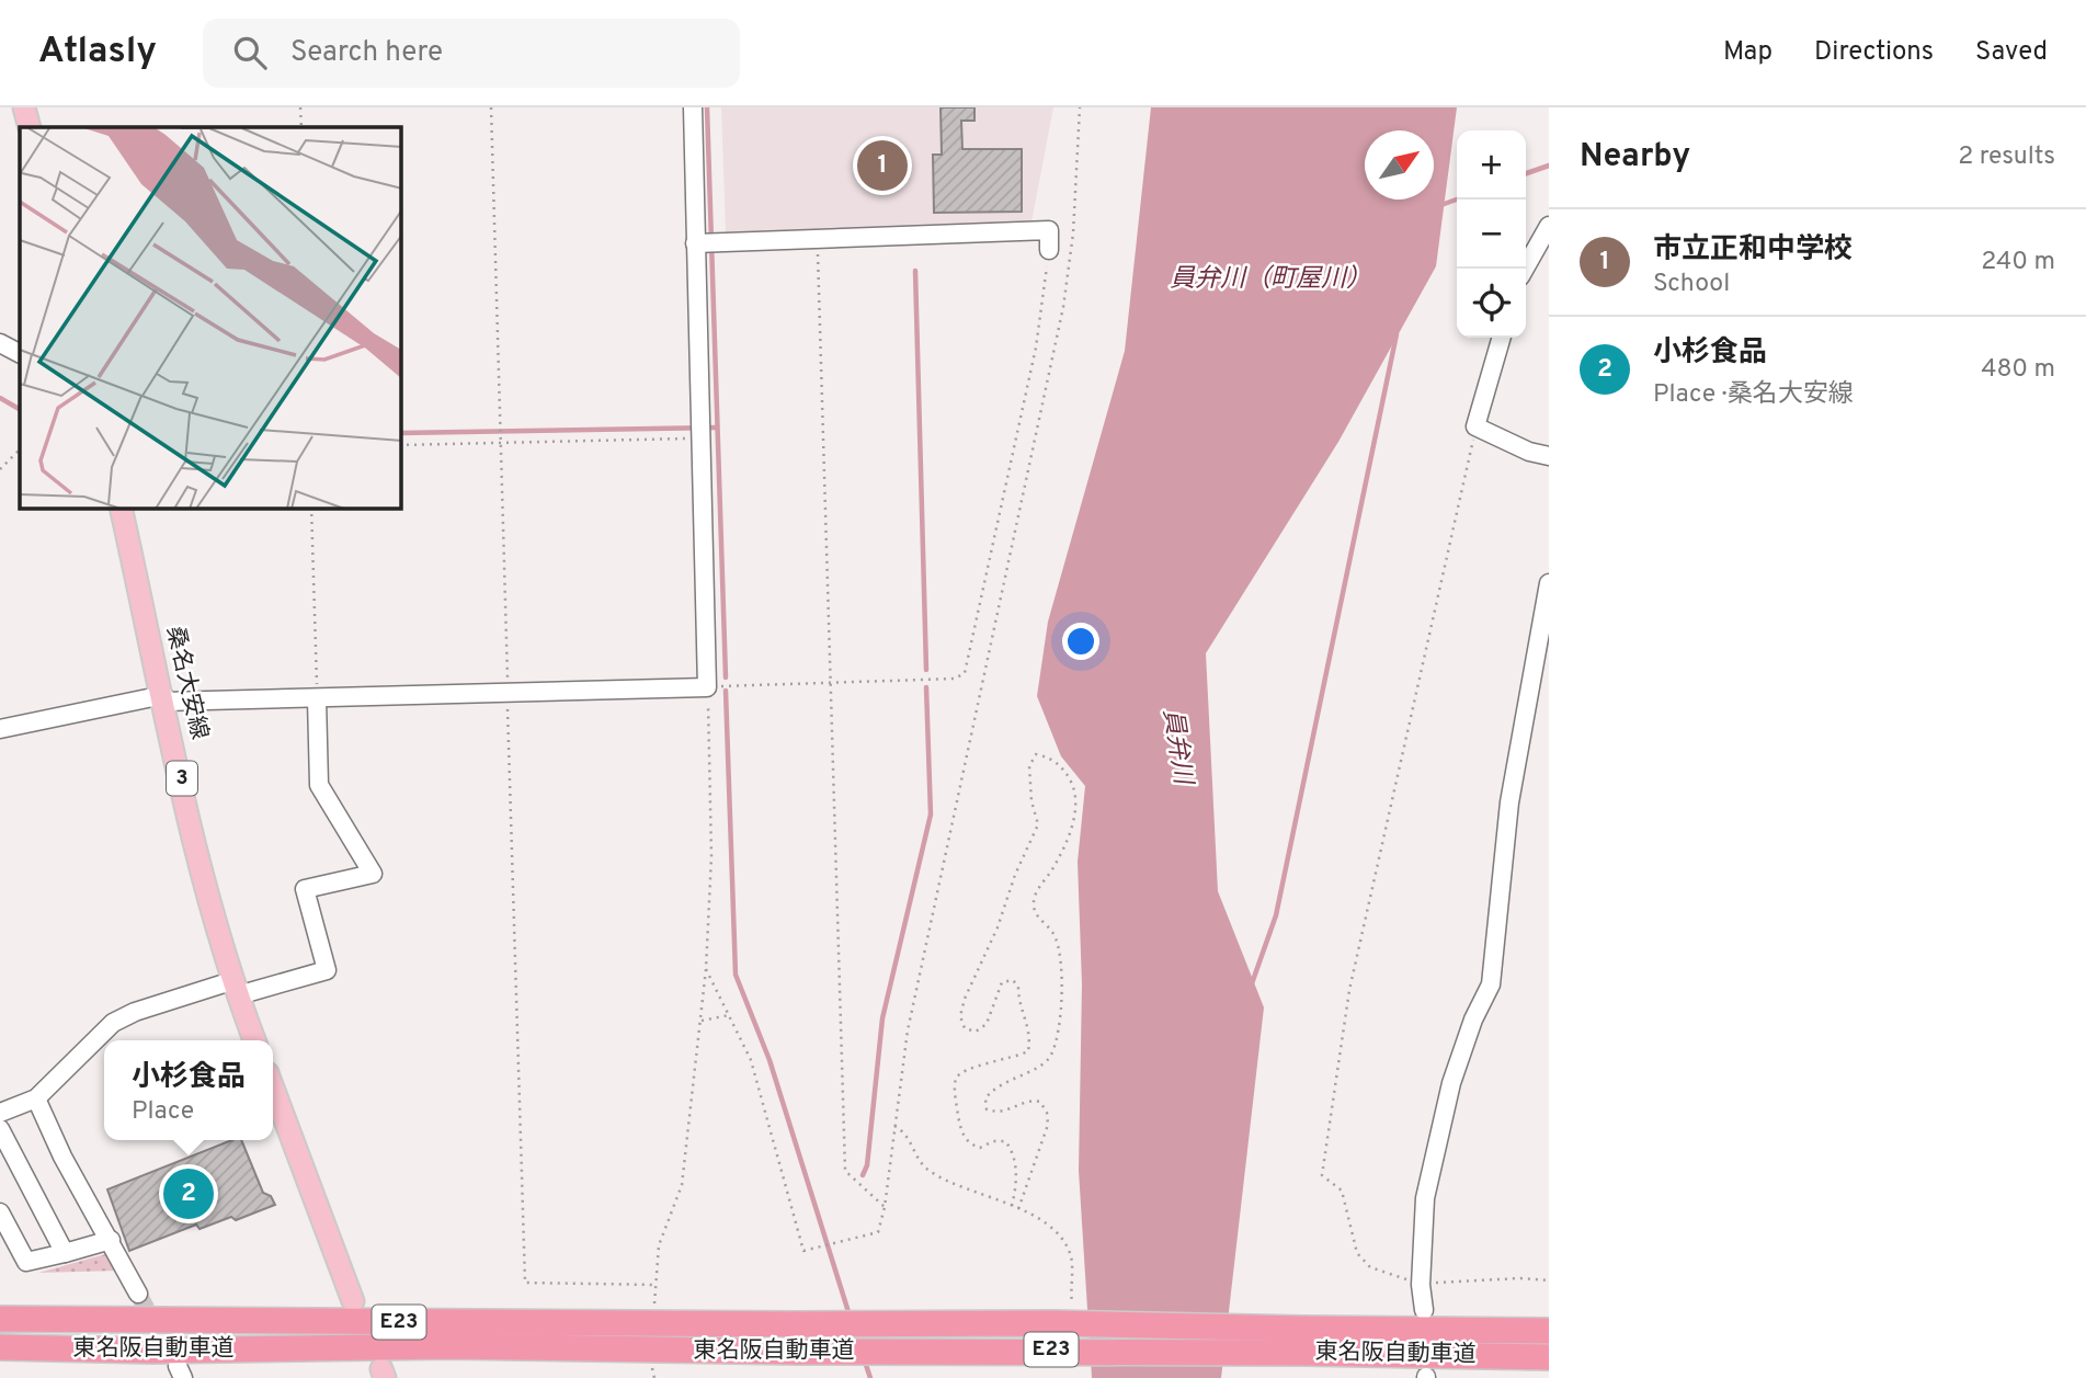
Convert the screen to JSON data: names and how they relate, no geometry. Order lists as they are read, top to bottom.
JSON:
{
  "streets": {
    "highway": ["E23", "東名阪自動車道"],
    "main road": ["桑名大安線", "3"]
  },
  "water": ["員弁川（町屋川）", "員弁川"],
  "north": "top right",
  "page": {
    "header": "Atlasly",
    "search": "Search here",
    "nav": ["Map", "Directions", "Saved"],
    "heading": ["Nearby", "2 results"],
    "map_buttons": ["+", "−"],
    "pins": ["1", "2"],
    "list": [
      {
        "mark": "1",
        "name": "市立正和中学校",
        "note": "School",
        "value": "240 m"
      },
      {
        "mark": "2",
        "name": "小杉食品",
        "note": "Place · 桑名大安線",
        "value": "480 m"
      }
    ],
    "popup": ["小杉食品", "Place"]
  }
}
